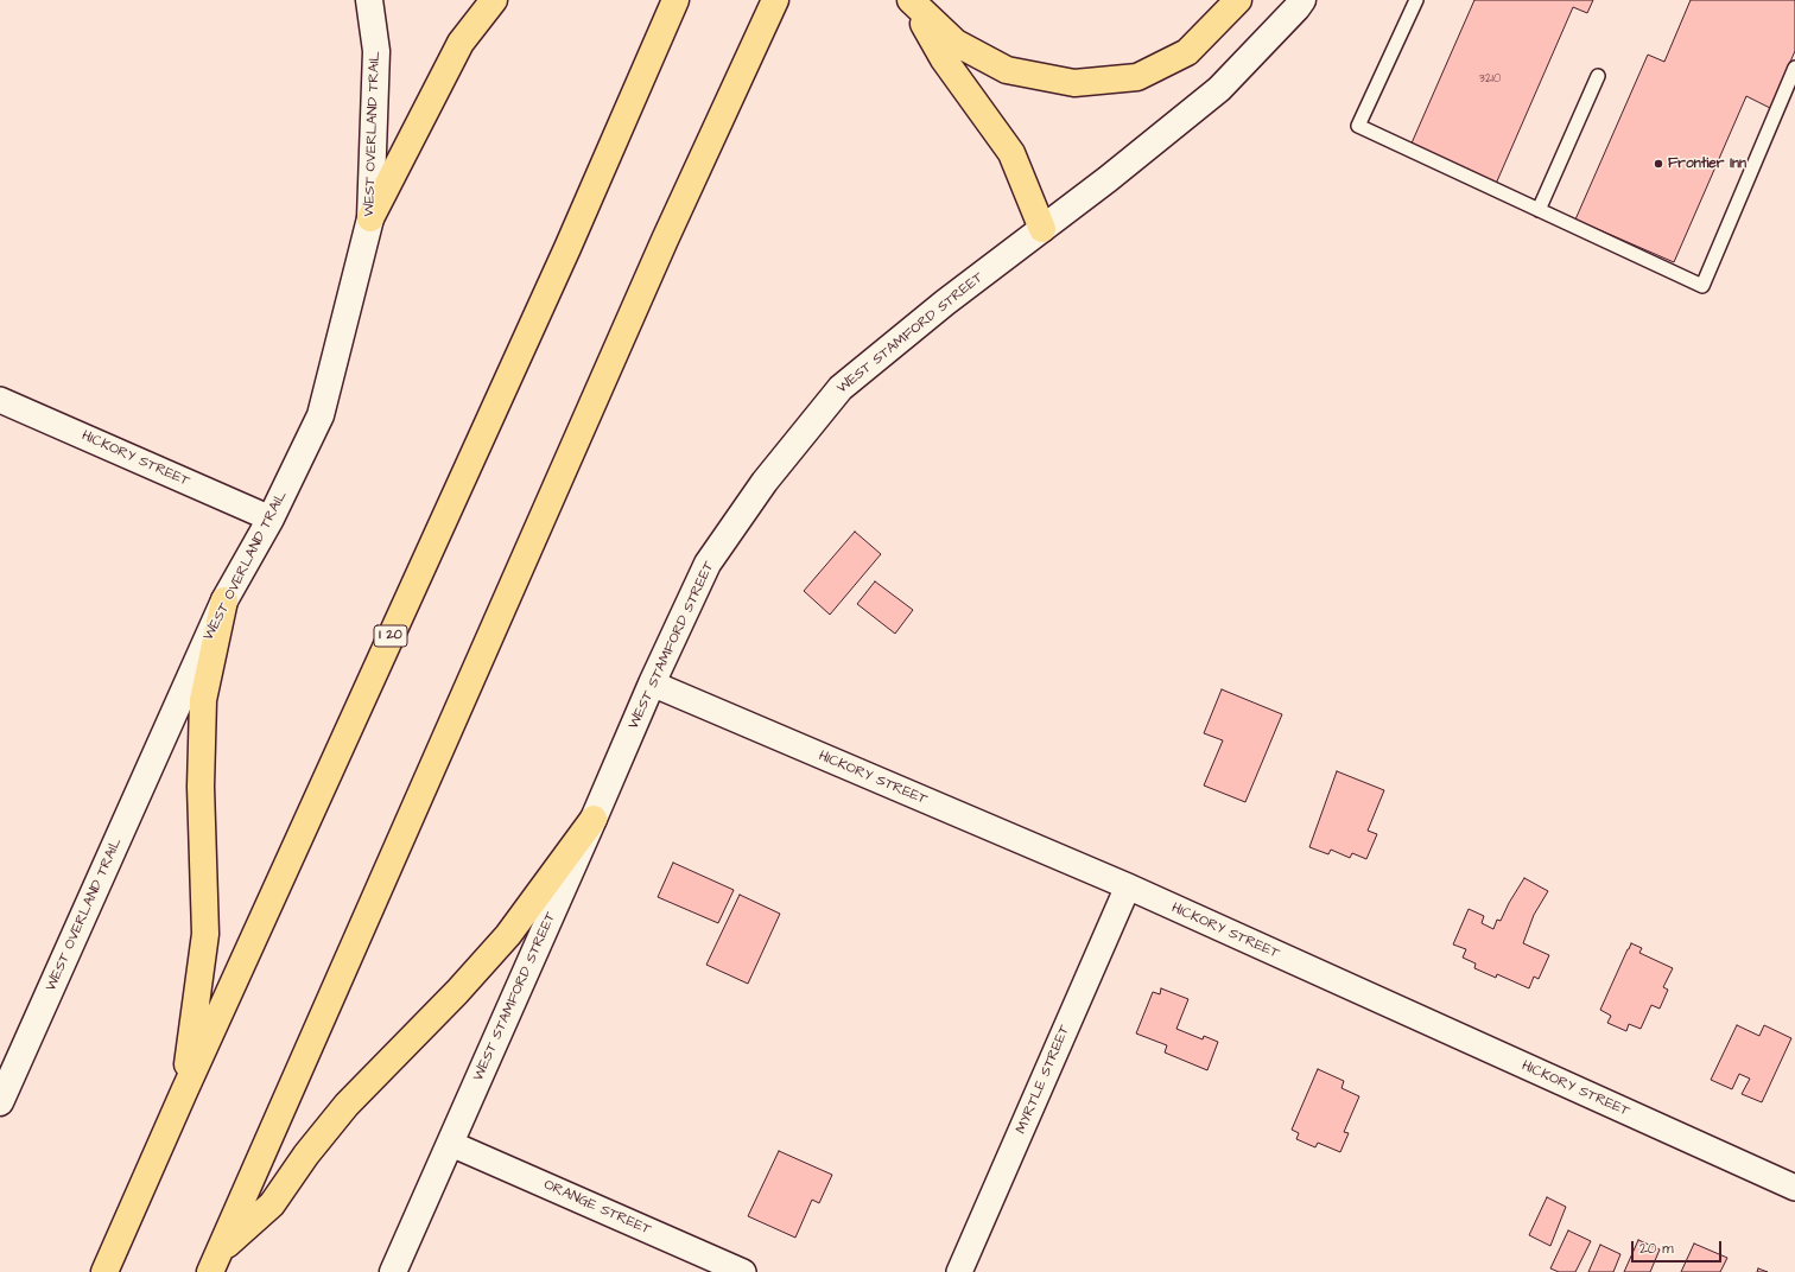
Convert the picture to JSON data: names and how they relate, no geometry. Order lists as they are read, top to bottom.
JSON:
{
  "streets": {
    "highway": ["I 20"],
    "main road": ["WEST OVERLAND TRAIL", "WEST STAMFORD STREET"],
    "street": ["HICKORY STREET", "MYRTLE STREET", "ORANGE STREET"]
  },
  "crossings": [
    ["WEST OVERLAND TRAIL", "HICKORY STREET"],
    ["WEST STAMFORD STREET", "HICKORY STREET"],
    ["WEST STAMFORD STREET", "ORANGE STREET"],
    ["HICKORY STREET", "MYRTLE STREET"]
  ],
  "places": ["Frontier Inn"],
  "house_numbers": ["3210"],
  "scale_bar": "20 m"
}
